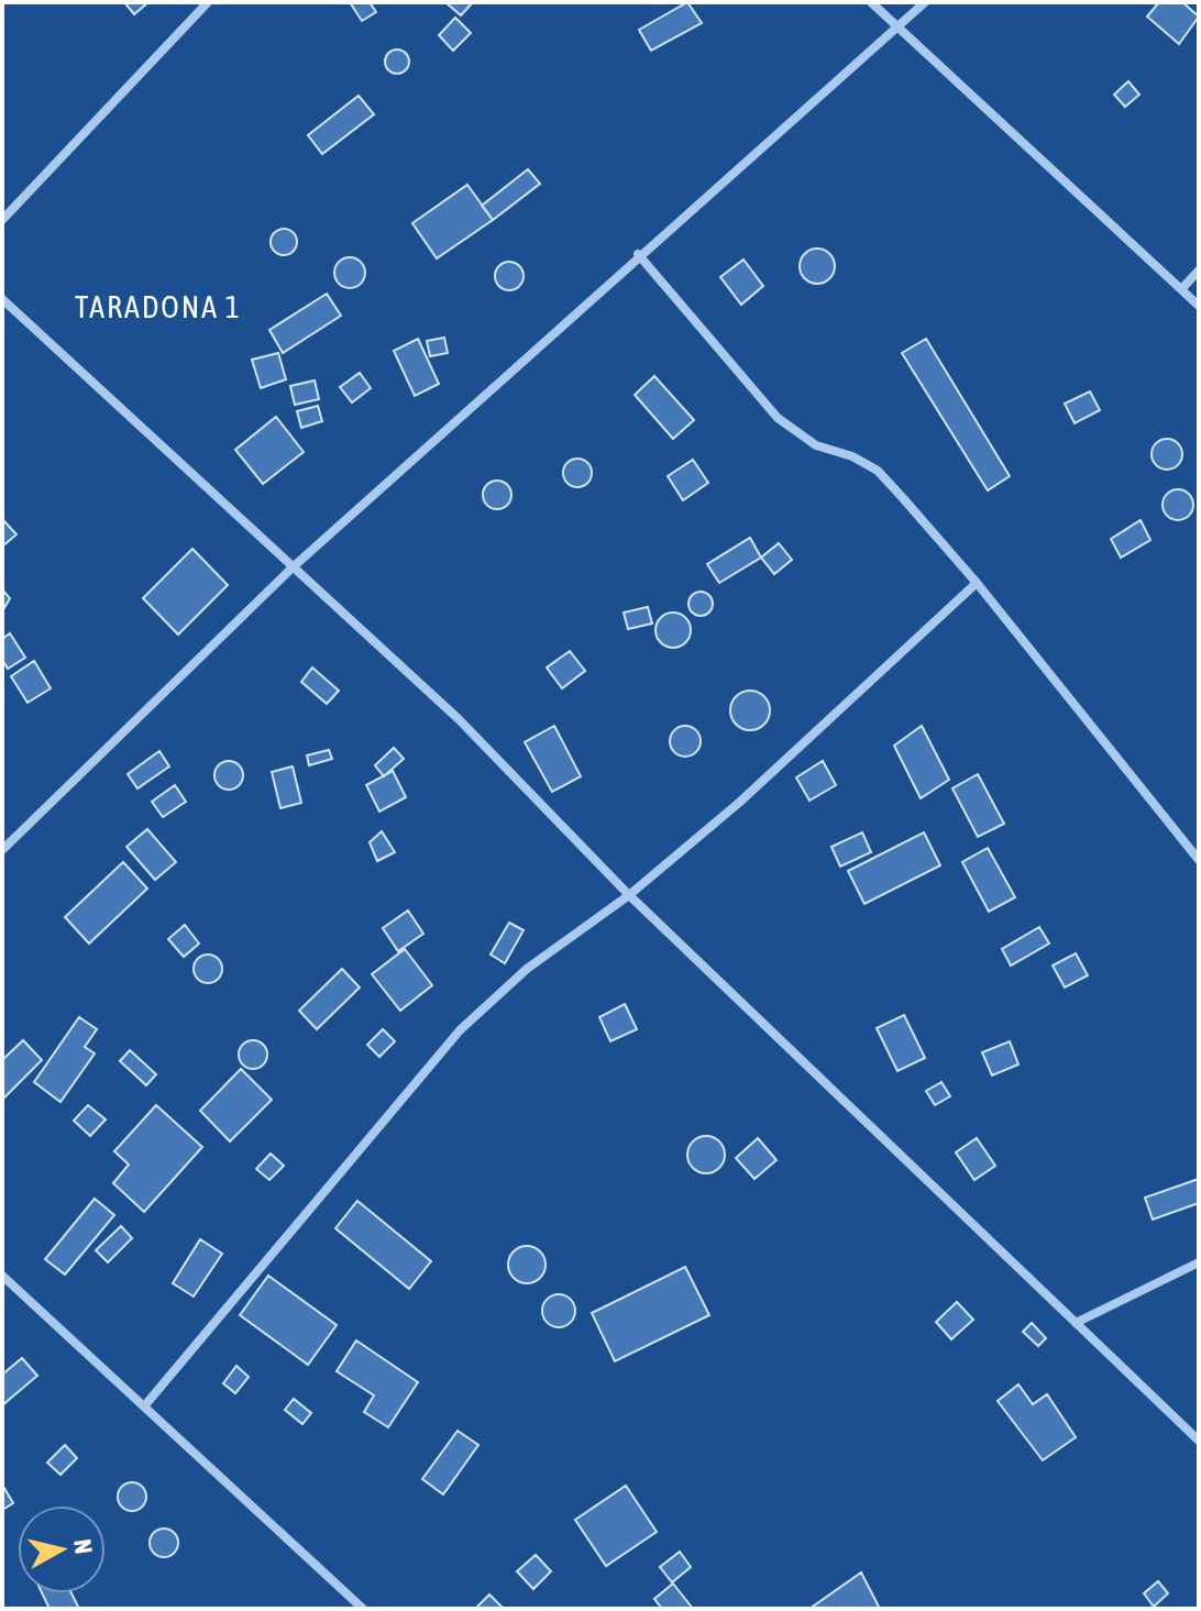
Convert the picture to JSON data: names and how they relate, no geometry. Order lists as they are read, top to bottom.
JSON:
{
  "districts": ["TARADONA 1"],
  "north": "right"
}
